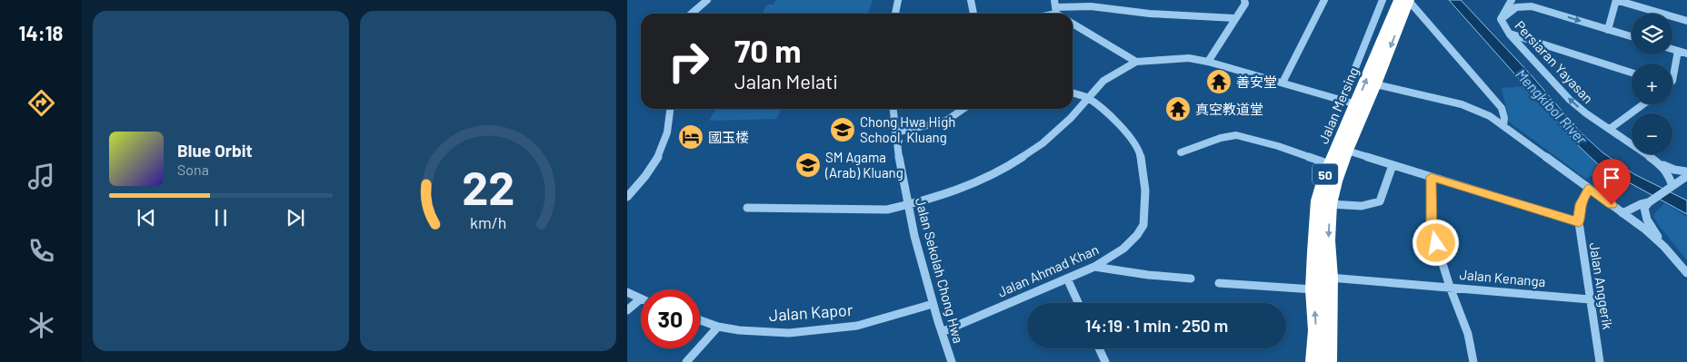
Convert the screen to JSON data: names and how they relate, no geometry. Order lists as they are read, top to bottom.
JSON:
{
  "streets": {
    "highway": ["Jalan Mersing", "50"],
    "street": [
      "Persiaran Yayasan",
      "Jalan Sekolah Chong Hwa",
      "Jalan Ahmad Khan",
      "Jalan Kenanga",
      "Jalan Anggerik",
      "Jalan Kapor"
    ]
  },
  "crossings": [
    ["Jalan Mersing", "Jalan Kenanga"],
    ["Jalan Sekolah Chong Hwa", "Jalan Ahmad Khan"],
    ["Jalan Sekolah Chong Hwa", "Jalan Kapor"],
    ["Jalan Kenanga", "Jalan Anggerik"]
  ],
  "water": ["Mengkibol River"],
  "places": {
    "temple": ["善安堂", "真空教道堂"],
    "school or university": ["Chong Hwa High School, Kluang", "SM Agama (Arab) Kluang"],
    "hotel": ["國玉楼"]
  },
  "page": {
    "tabs": "14:18",
    "map_buttons": ["+", "−"],
    "turn": ["70 m", "Jalan Melati"],
    "song": ["Blue Orbit", "Sona"],
    "limit": "30",
    "trip": "14:19 · 1 min · 250 m",
    "gauge": ["22", "km/h"]
  }
}
